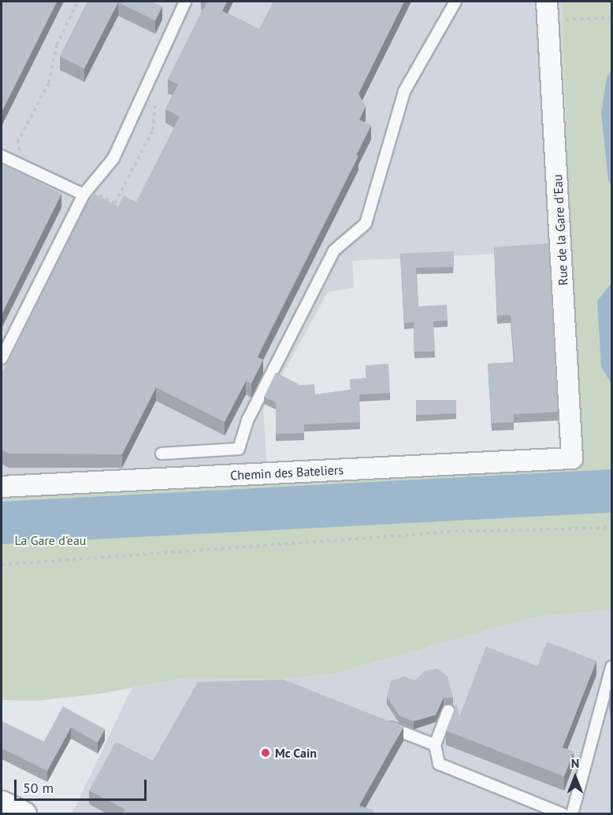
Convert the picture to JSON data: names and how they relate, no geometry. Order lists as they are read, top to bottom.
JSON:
{
  "streets": {
    "street": ["Rue de la Gare d'Eau", "Chemin des Bateliers"]
  },
  "crossings": [
    ["Rue de la Gare d'Eau", "Chemin des Bateliers"]
  ],
  "parks": ["La Gare d'eau"],
  "places": ["Mc Cain"],
  "scale_bar": "50 m",
  "north": "top"
}
